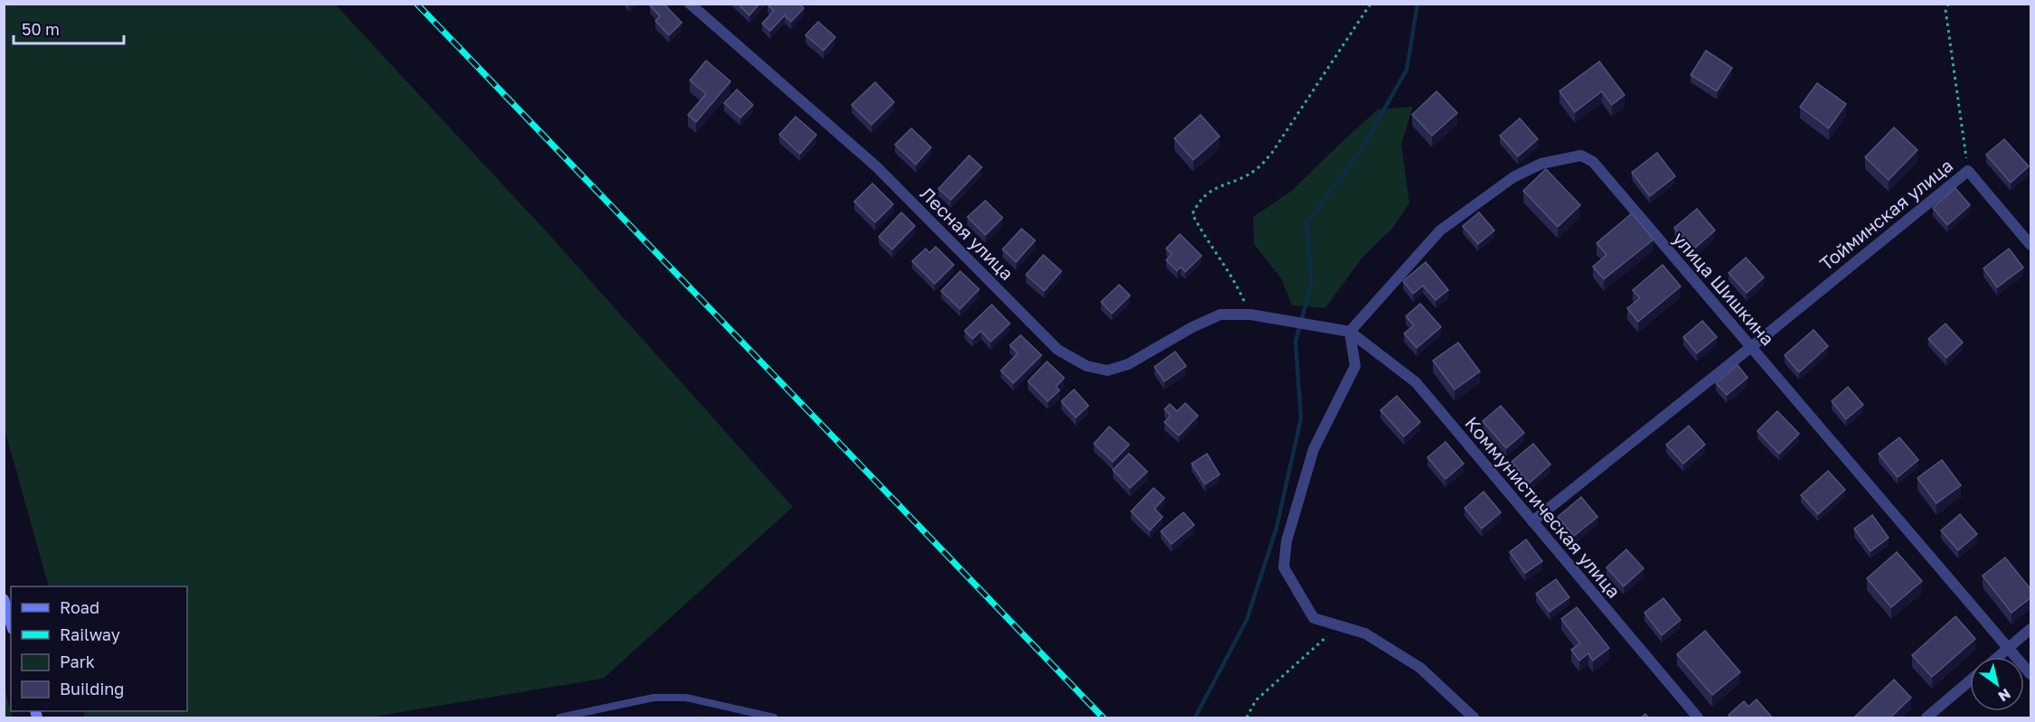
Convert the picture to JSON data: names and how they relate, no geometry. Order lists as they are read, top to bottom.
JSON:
{
  "streets": {
    "street": [
      "Тойминская улица",
      "Лесная улица",
      "улица Шишкина",
      "Коммунистическая улица"
    ]
  },
  "crossings": [
    ["Тойминская улица", "улица Шишкина"],
    ["Тойминская улица", "Коммунистическая улица"],
    ["Лесная улица", "улица Шишкина"],
    ["Лесная улица", "Коммунистическая улица"],
    ["улица Шишкина", "Коммунистическая улица"]
  ],
  "legend": [
    "Road",
    "Railway",
    "Park",
    "Building"
  ],
  "scale_bar": "50 m",
  "north": "bottom right"
}
